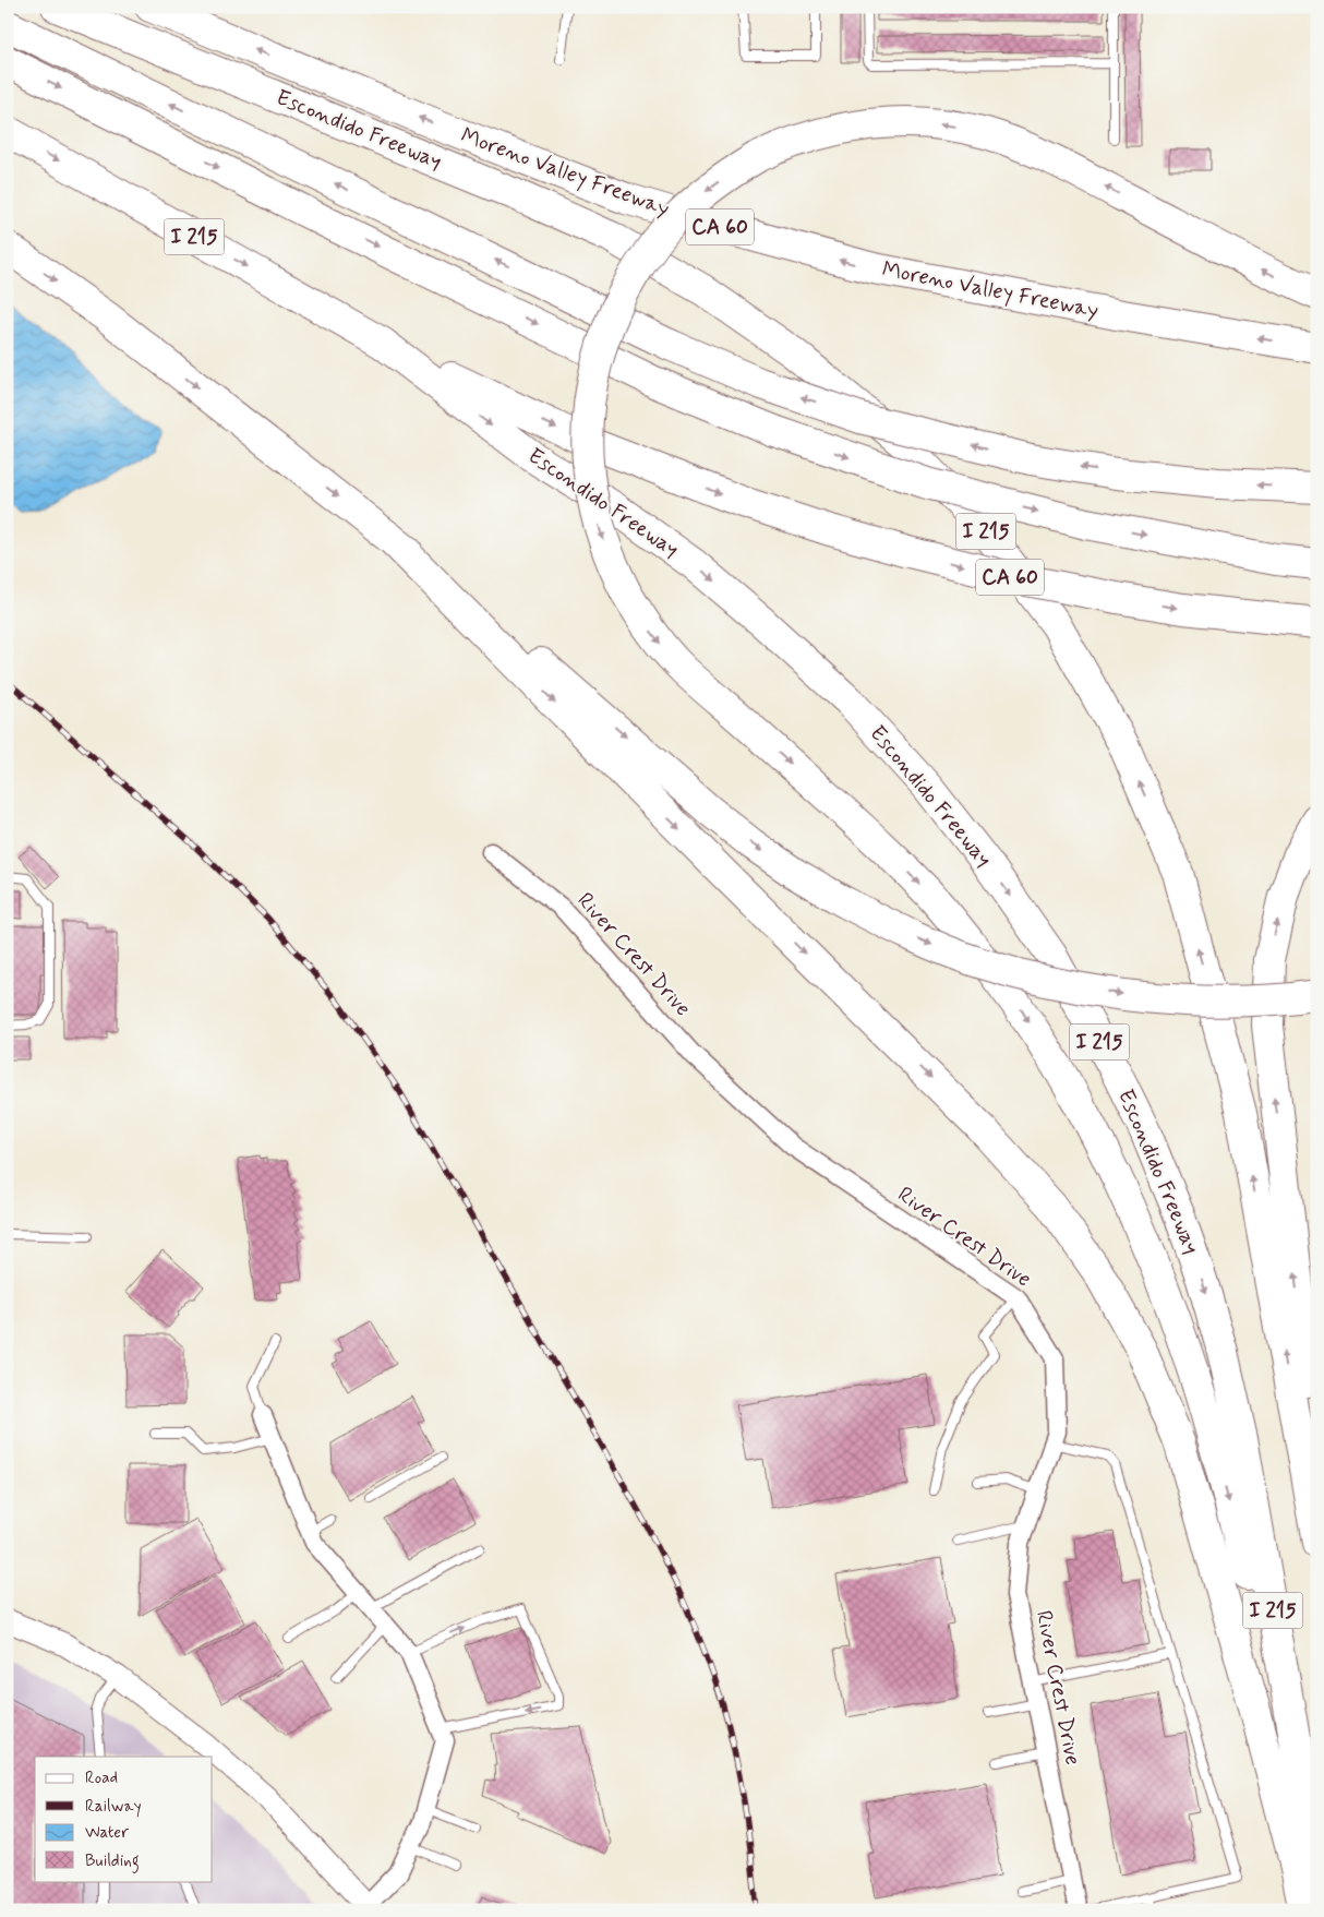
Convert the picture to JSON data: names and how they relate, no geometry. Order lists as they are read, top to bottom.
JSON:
{
  "streets": {
    "highway": [
      "Escondido Freeway",
      "Moreno Valley Freeway",
      "CA 60",
      "I 215"
    ],
    "street": ["River Crest Drive"]
  },
  "crossings": [
    ["Escondido Freeway", "CA 60"]
  ],
  "legend": [
    "Road",
    "Railway",
    "Water",
    "Building"
  ]
}
